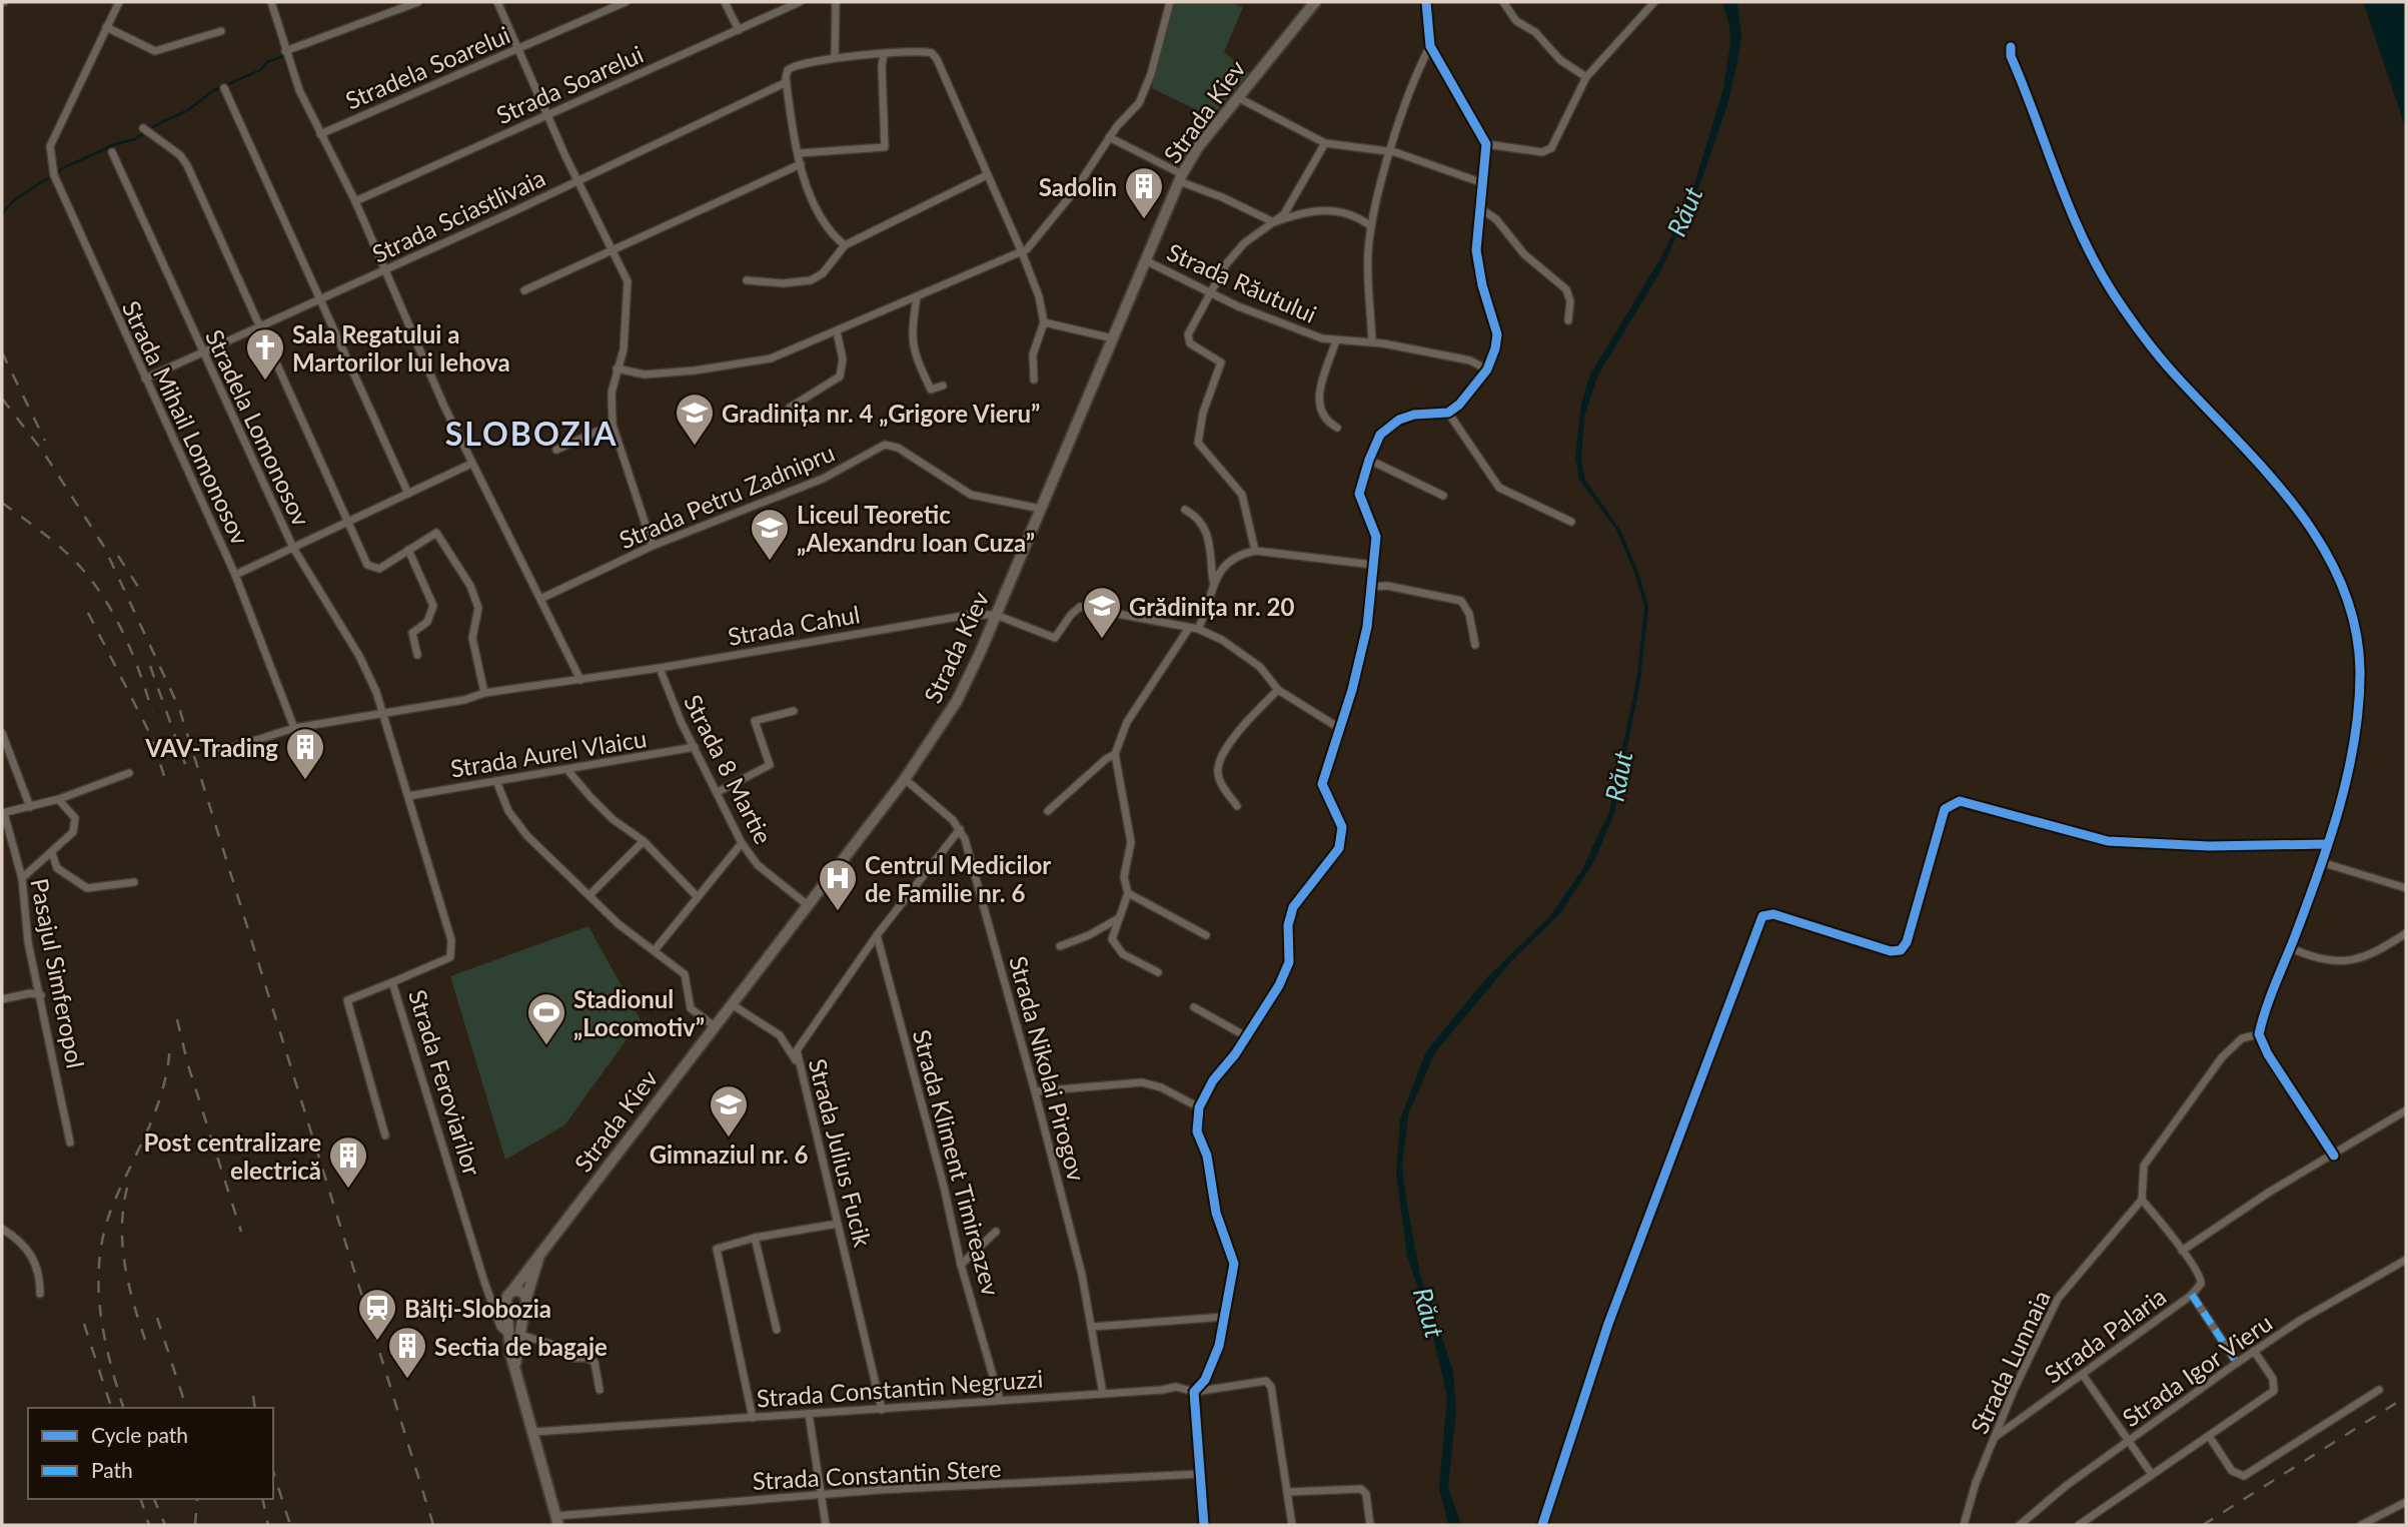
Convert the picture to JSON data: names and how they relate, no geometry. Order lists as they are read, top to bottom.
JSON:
{
  "streets": {
    "main road": ["Strada Kiev"],
    "street": [
      "Stradela Soarelui",
      "Strada Soarelui",
      "Strada Sciastlivaia",
      "Strada Răutului",
      "Strada Mihail Lomonosov",
      "Stradela Lomonosov",
      "Strada Petru Zadnipru",
      "Strada Cahul",
      "Strada Aurel Vlaicu",
      "Strada 8 Martie",
      "Pasajul Simferopol",
      "Strada Nikolai Pirogov",
      "Strada Feroviarilor",
      "Strada Julius Fucik",
      "Strada Kliment Timireazev",
      "Strada Palaria",
      "Strada Lunnaia",
      "Strada Igor Vieru",
      "Strada Constantin Negruzzi",
      "Strada Constantin Stere"
    ]
  },
  "crossings": [
    ["Strada Kiev", "Strada Răutului"],
    ["Strada Kiev", "Strada Petru Zadnipru"],
    ["Strada Kiev", "Strada Cahul"],
    ["Strada Kiev", "Strada 8 Martie"],
    ["Strada Kiev", "Strada Nikolai Pirogov"],
    ["Strada Sciastlivaia", "Strada Mihail Lomonosov"],
    ["Strada Sciastlivaia", "Stradela Lomonosov"],
    ["Strada Mihail Lomonosov", "Strada Cahul"],
    ["Stradela Lomonosov", "Strada Cahul"],
    ["Strada Cahul", "Strada 8 Martie"],
    ["Strada Aurel Vlaicu", "Strada 8 Martie"],
    ["Strada Nikolai Pirogov", "Strada Julius Fucik"],
    ["Strada Nikolai Pirogov", "Strada Constantin Negruzzi"],
    ["Strada Julius Fucik", "Strada Kliment Timireazev"],
    ["Strada Julius Fucik", "Strada Constantin Negruzzi"],
    ["Strada Kliment Timireazev", "Strada Constantin Negruzzi"],
    ["Strada Palaria", "Strada Lunnaia"]
  ],
  "districts": ["SLOBOZIA"],
  "water": ["Răut"],
  "places": {
    "building": [
      "Sadolin",
      "VAV-Trading",
      "Post centralizare electrică",
      "Sectia de bagaje"
    ],
    "church": ["Sala Regatului a Martorilor lui Iehova"],
    "school or university": [
      "Gradinița nr. 4 „Grigore Vieru”",
      "Liceul Teoretic „Alexandru Ioan Cuza”",
      "Grădinița nr. 20",
      "Gimnaziul nr. 6"
    ],
    "hospital": ["Centrul Medicilor de Familie nr. 6"],
    "sports": ["Stadionul „Locomotiv”"],
    "station": ["Bălți-Slobozia"]
  },
  "legend": ["Cycle path", "Path"]
}
